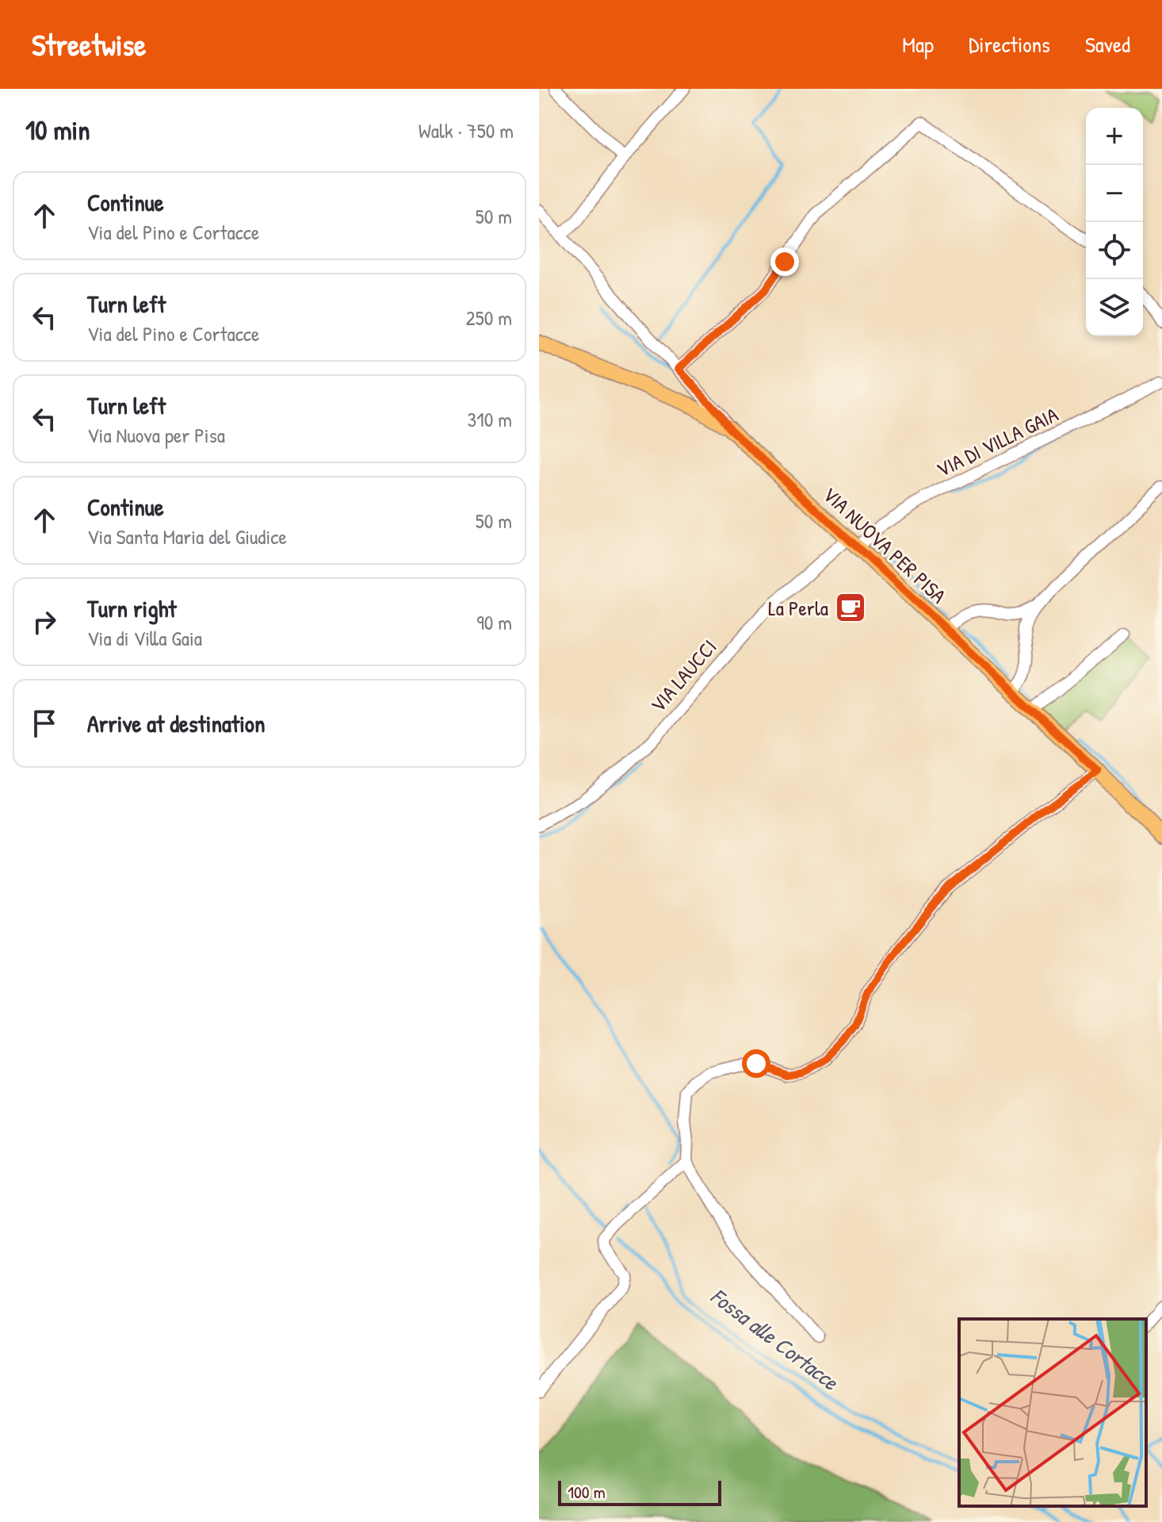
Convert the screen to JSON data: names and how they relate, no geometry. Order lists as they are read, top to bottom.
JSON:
{
  "streets": {
    "main road": ["VIA NUOVA PER PISA"],
    "street": ["VIA DI VILLA GAIA", "VIA LAUCCI"]
  },
  "crossings": [
    ["VIA DI VILLA GAIA", "VIA NUOVA PER PISA"],
    ["VIA DI VILLA GAIA", "VIA LAUCCI"],
    ["VIA NUOVA PER PISA", "VIA LAUCCI"]
  ],
  "water": ["Fossa alle Cortacce"],
  "places": {
    "cafe": ["La Perla"]
  },
  "scale_bar": "100 m",
  "page": {
    "header": "Streetwise",
    "nav": ["Map", "Directions", "Saved"],
    "heading": ["10 min", "Walk · 750 m"],
    "map_buttons": ["+", "−"],
    "list": [
      ["Continue", "Via del Pino e Cortacce", "50 m"],
      ["Turn left", "Via del Pino e Cortacce", "250 m"],
      ["Turn left", "Via Nuova per Pisa", "310 m"],
      ["Continue", "Via Santa Maria del Giudice", "50 m"],
      ["Turn right", "Via di Villa Gaia", "90 m"],
      "Arrive at destination"
    ],
    "scale": "100 m"
  }
}
